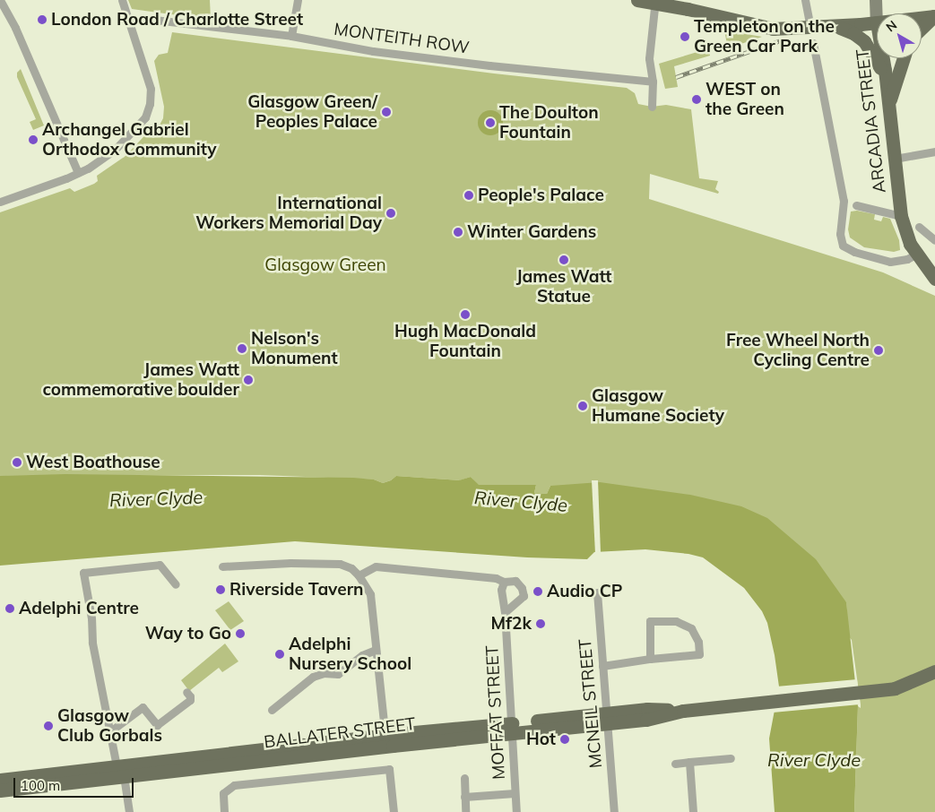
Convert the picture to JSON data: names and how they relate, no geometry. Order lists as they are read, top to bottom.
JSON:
{
  "streets": {
    "main road": ["ARCADIA STREET", "BALLATER STREET"],
    "street": ["MONTEITH ROW", "MCNEIL STREET", "MOFFAT STREET"]
  },
  "crossings": [
    ["MCNEIL STREET", "BALLATER STREET"],
    ["MOFFAT STREET", "BALLATER STREET"]
  ],
  "water": ["River Clyde"],
  "parks": ["Glasgow Green"],
  "places": [
    "London Road / Charlotte Street",
    "Templeton on the Green Car Park",
    "WEST on the Green",
    "Glasgow Green/ Peoples Palace",
    "The Doulton Fountain",
    "Archangel Gabriel Orthodox Community",
    "People's Palace",
    "International Workers Memorial Day",
    "Winter Gardens",
    "James Watt Statue",
    "Hugh MacDonald Fountain",
    "Nelson's Monument",
    "Free Wheel North Cycling Centre",
    "James Watt commemorative boulder",
    "Glasgow Humane Society",
    "West Boathouse",
    "Riverside Tavern",
    "Audio CP",
    "Adelphi Centre",
    "Mf2k",
    "Way to Go",
    "Adelphi Nursery School",
    "Glasgow Club Gorbals",
    "Hot"
  ],
  "scale_bar": "100 m",
  "north": "top left"
}
